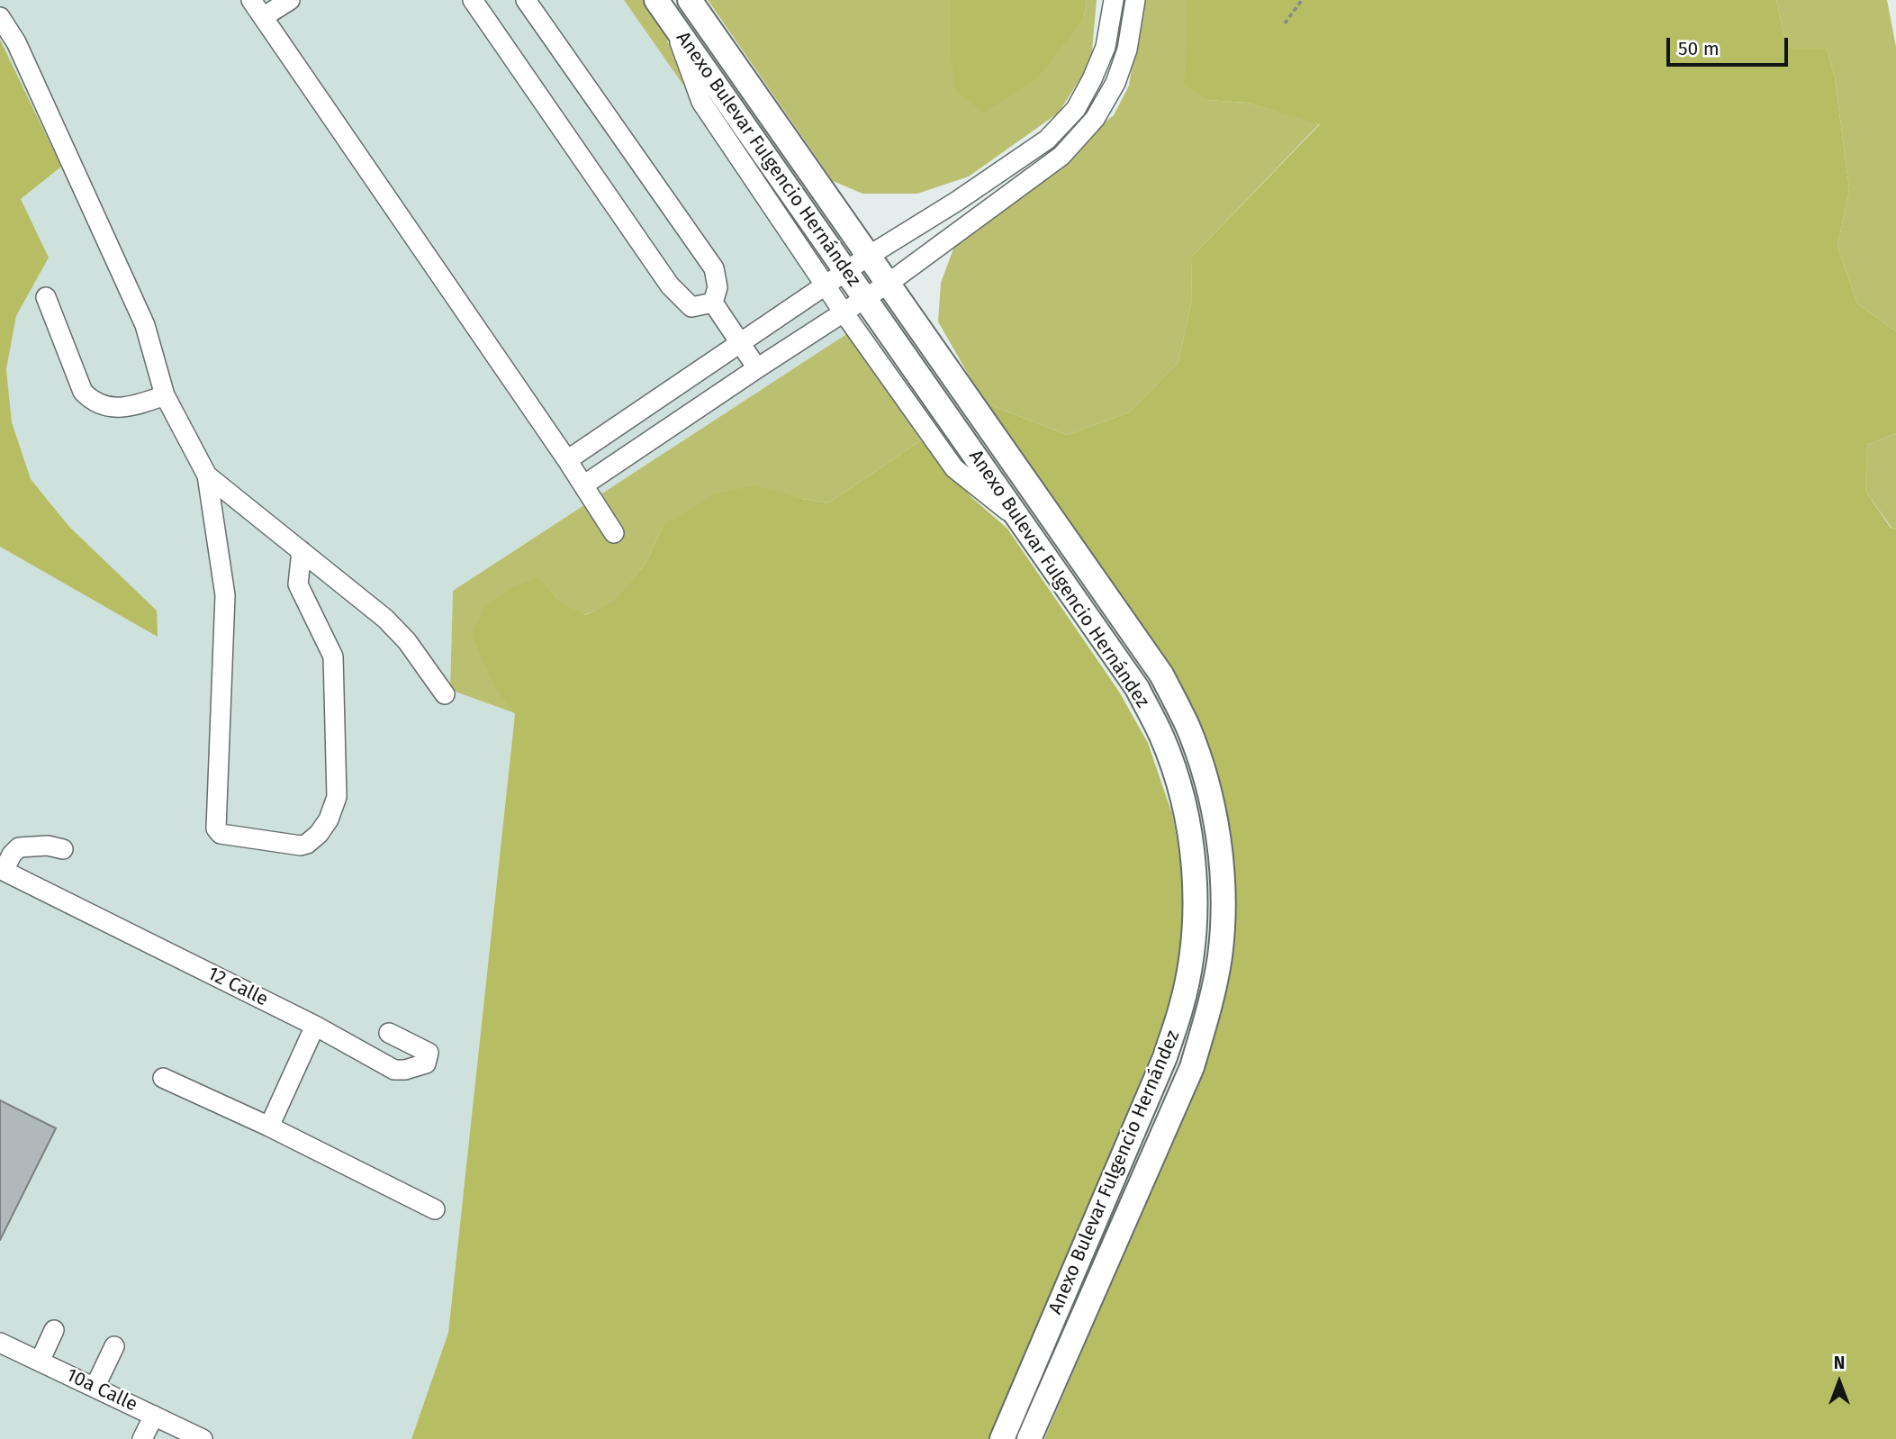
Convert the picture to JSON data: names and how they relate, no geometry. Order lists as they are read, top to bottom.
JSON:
{
  "streets": {
    "main road": ["Anexo Bulevar Fulgencio Hernández"],
    "lane": ["12 Calle", "10a Calle"]
  },
  "scale_bar": "50 m",
  "north": "top"
}
